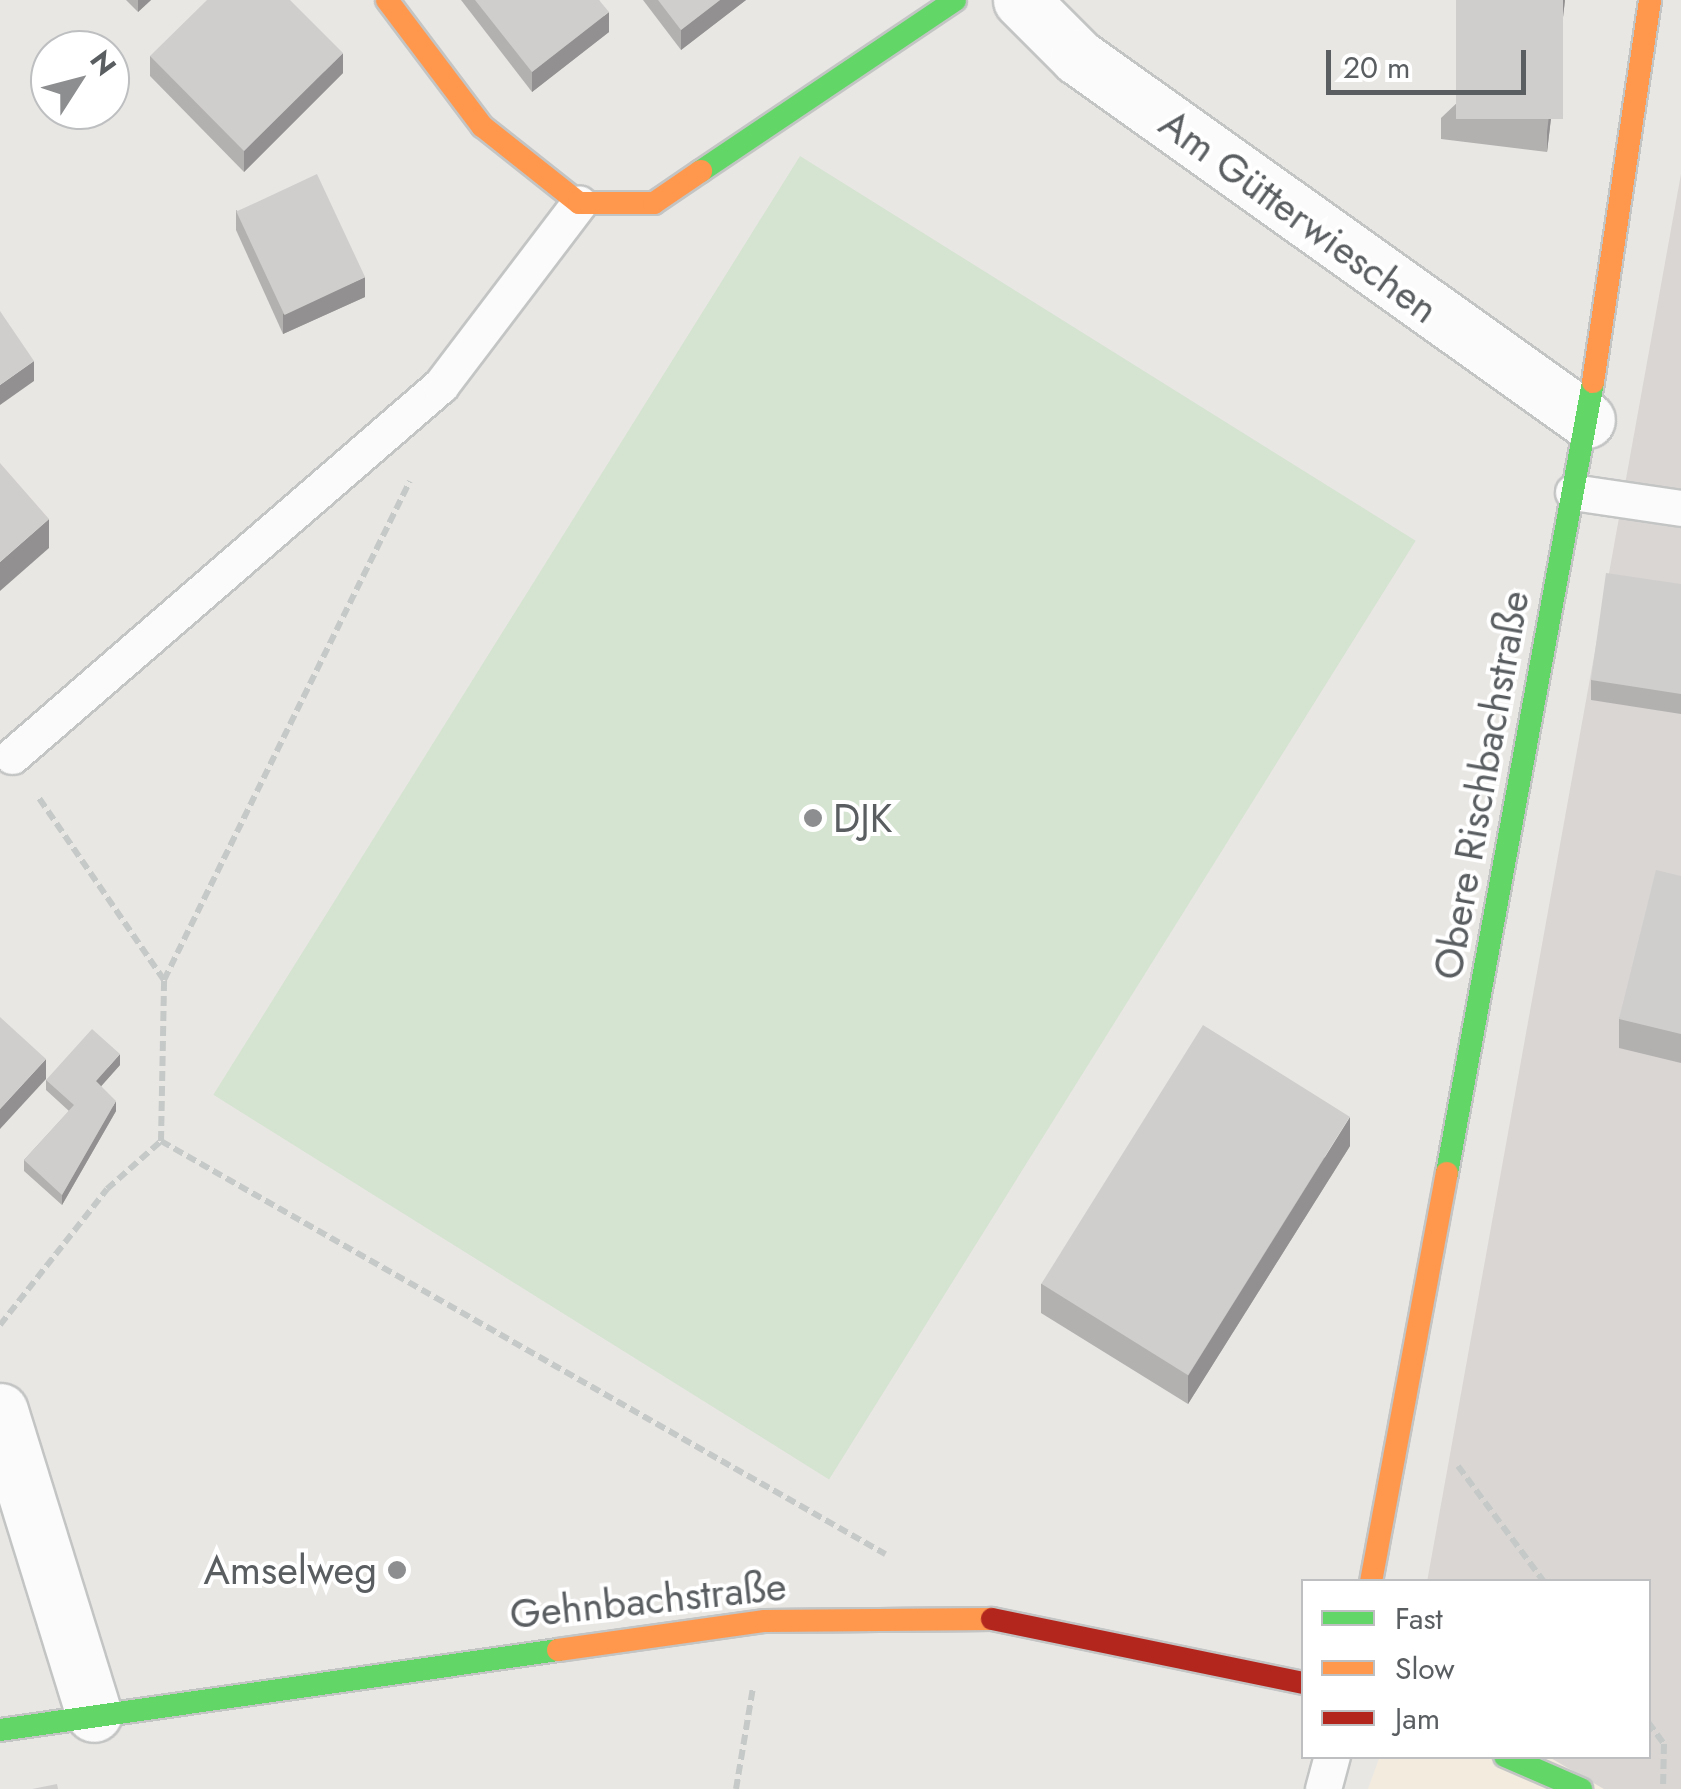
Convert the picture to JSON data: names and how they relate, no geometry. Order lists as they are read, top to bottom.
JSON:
{
  "streets": {
    "street": ["Am Gütterwieschen", "Obere Rischbachstraße", "Gehnbachstraße"]
  },
  "crossings": [
    ["Am Gütterwieschen", "Obere Rischbachstraße"]
  ],
  "places": ["DJK", "Amselweg"],
  "legend": ["Fast", "Slow", "Jam"],
  "scale_bar": "20 m",
  "north": "top right"
}
